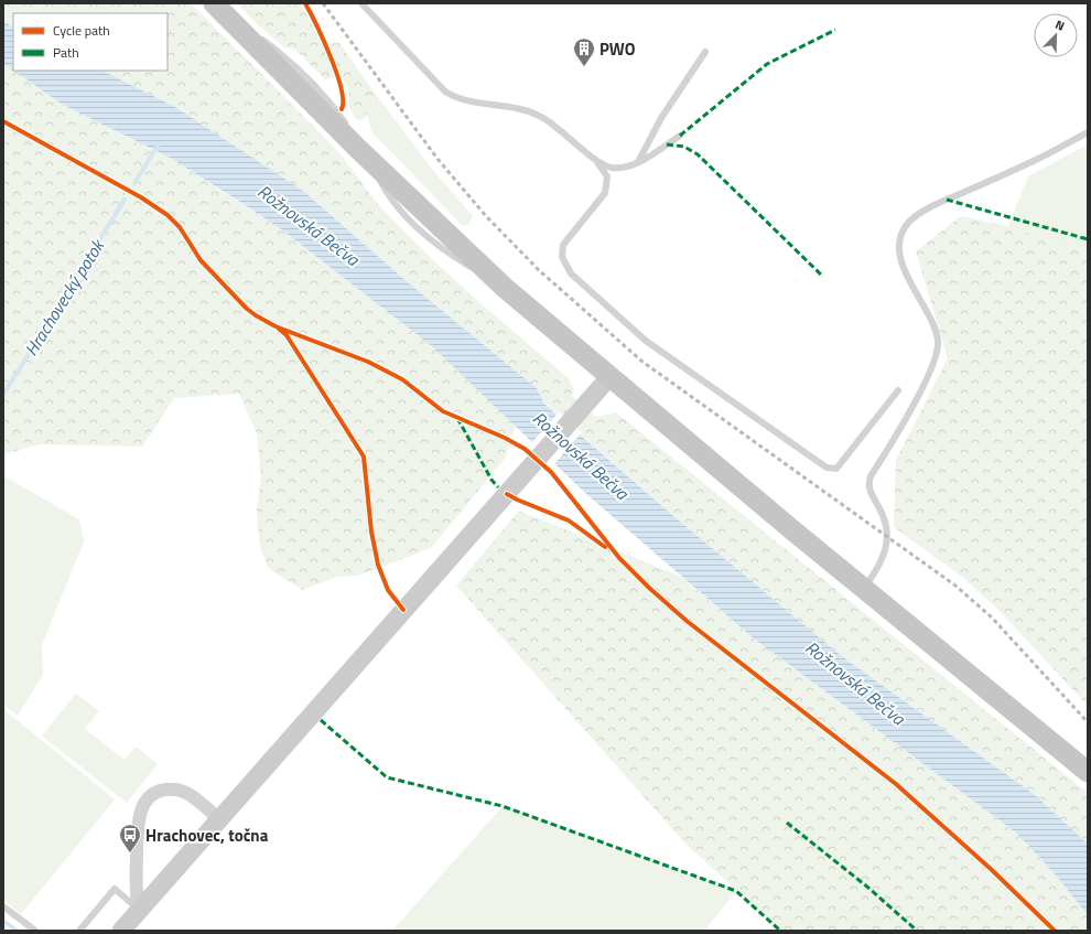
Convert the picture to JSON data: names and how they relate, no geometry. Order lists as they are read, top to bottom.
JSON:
{
  "water": ["Rožnovská Bečva", "Hrachovecký potok"],
  "places": {
    "building": ["PWO"],
    "bus stop": ["Hrachovec, točna"]
  },
  "legend": ["Cycle path", "Path"],
  "north": "top right"
}
